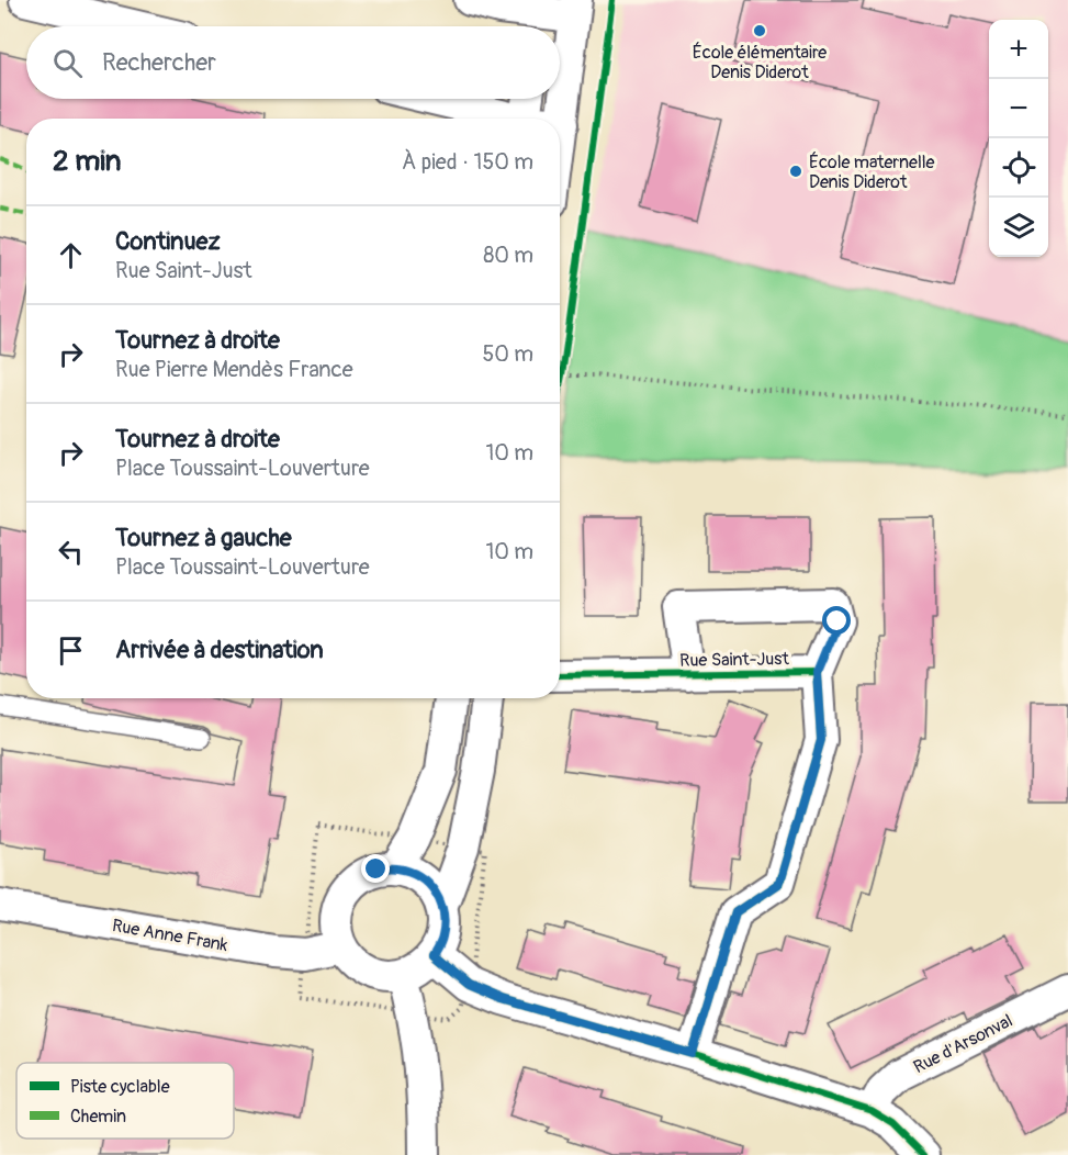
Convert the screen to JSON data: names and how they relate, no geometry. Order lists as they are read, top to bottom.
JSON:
{
  "streets": {
    "street": ["Rue Saint-Just", "Rue Anne Frank", "Rue d'Arsonval"]
  },
  "places": ["École élémentaire Denis Diderot", "École maternelle Denis Diderot"],
  "legend": ["Piste cyclable", "Chemin"],
  "page": {
    "map_buttons": ["+", "−"],
    "search": "Rechercher",
    "heading": ["2 min", "À pied · 150 m"],
    "list": [
      ["Continuez", "Rue Saint-Just", "80 m"],
      ["Tournez à droite", "Rue Pierre Mendès France", "50 m"],
      ["Tournez à droite", "Place Toussaint-Louverture", "10 m"],
      ["Tournez à gauche", "Place Toussaint-Louverture", "10 m"],
      "Arrivée à destination"
    ]
  }
}
